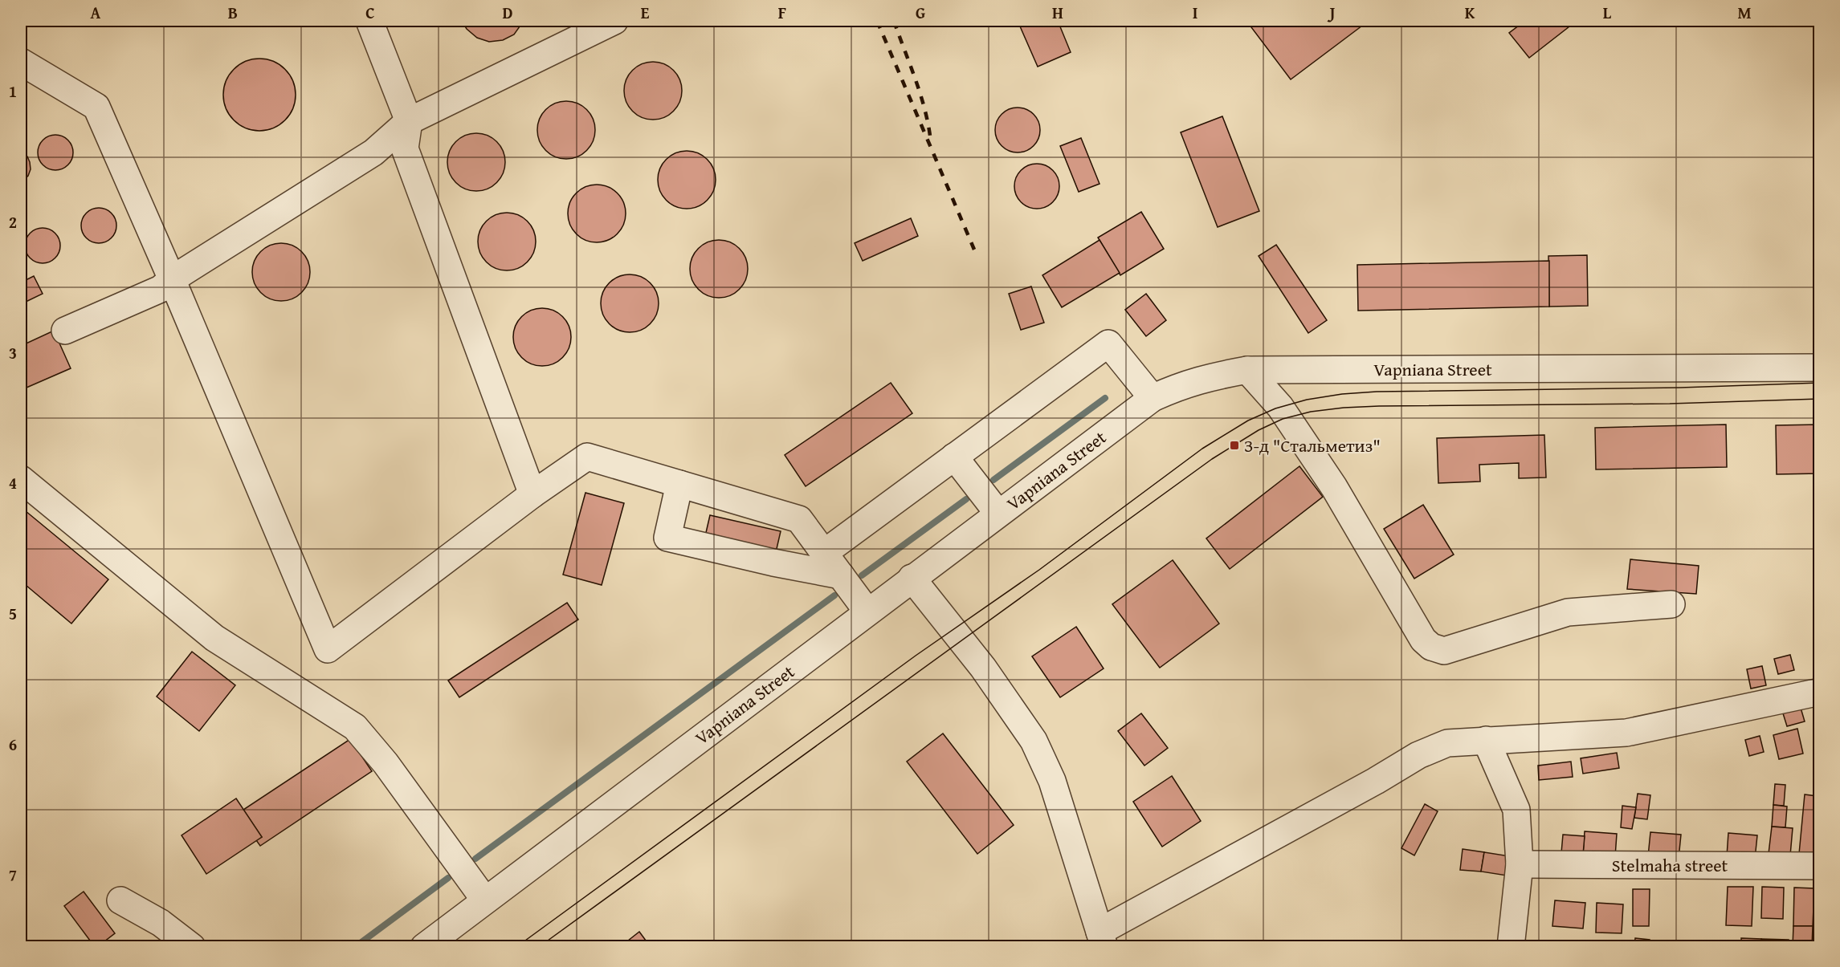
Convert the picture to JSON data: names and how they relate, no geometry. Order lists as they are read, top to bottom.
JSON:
{
  "streets": {
    "street": ["Vapniana Street", "Stelmaha street"]
  },
  "places": {
    "transit": ["З-д \"Стальметиз\""]
  },
  "grid": {
    "columns": [
      "A",
      "B",
      "C",
      "D",
      "E",
      "F",
      "G",
      "H",
      "I",
      "J",
      "K",
      "L",
      "M"
    ],
    "rows": [
      "1",
      "2",
      "3",
      "4",
      "5",
      "6",
      "7"
    ]
  }
}
